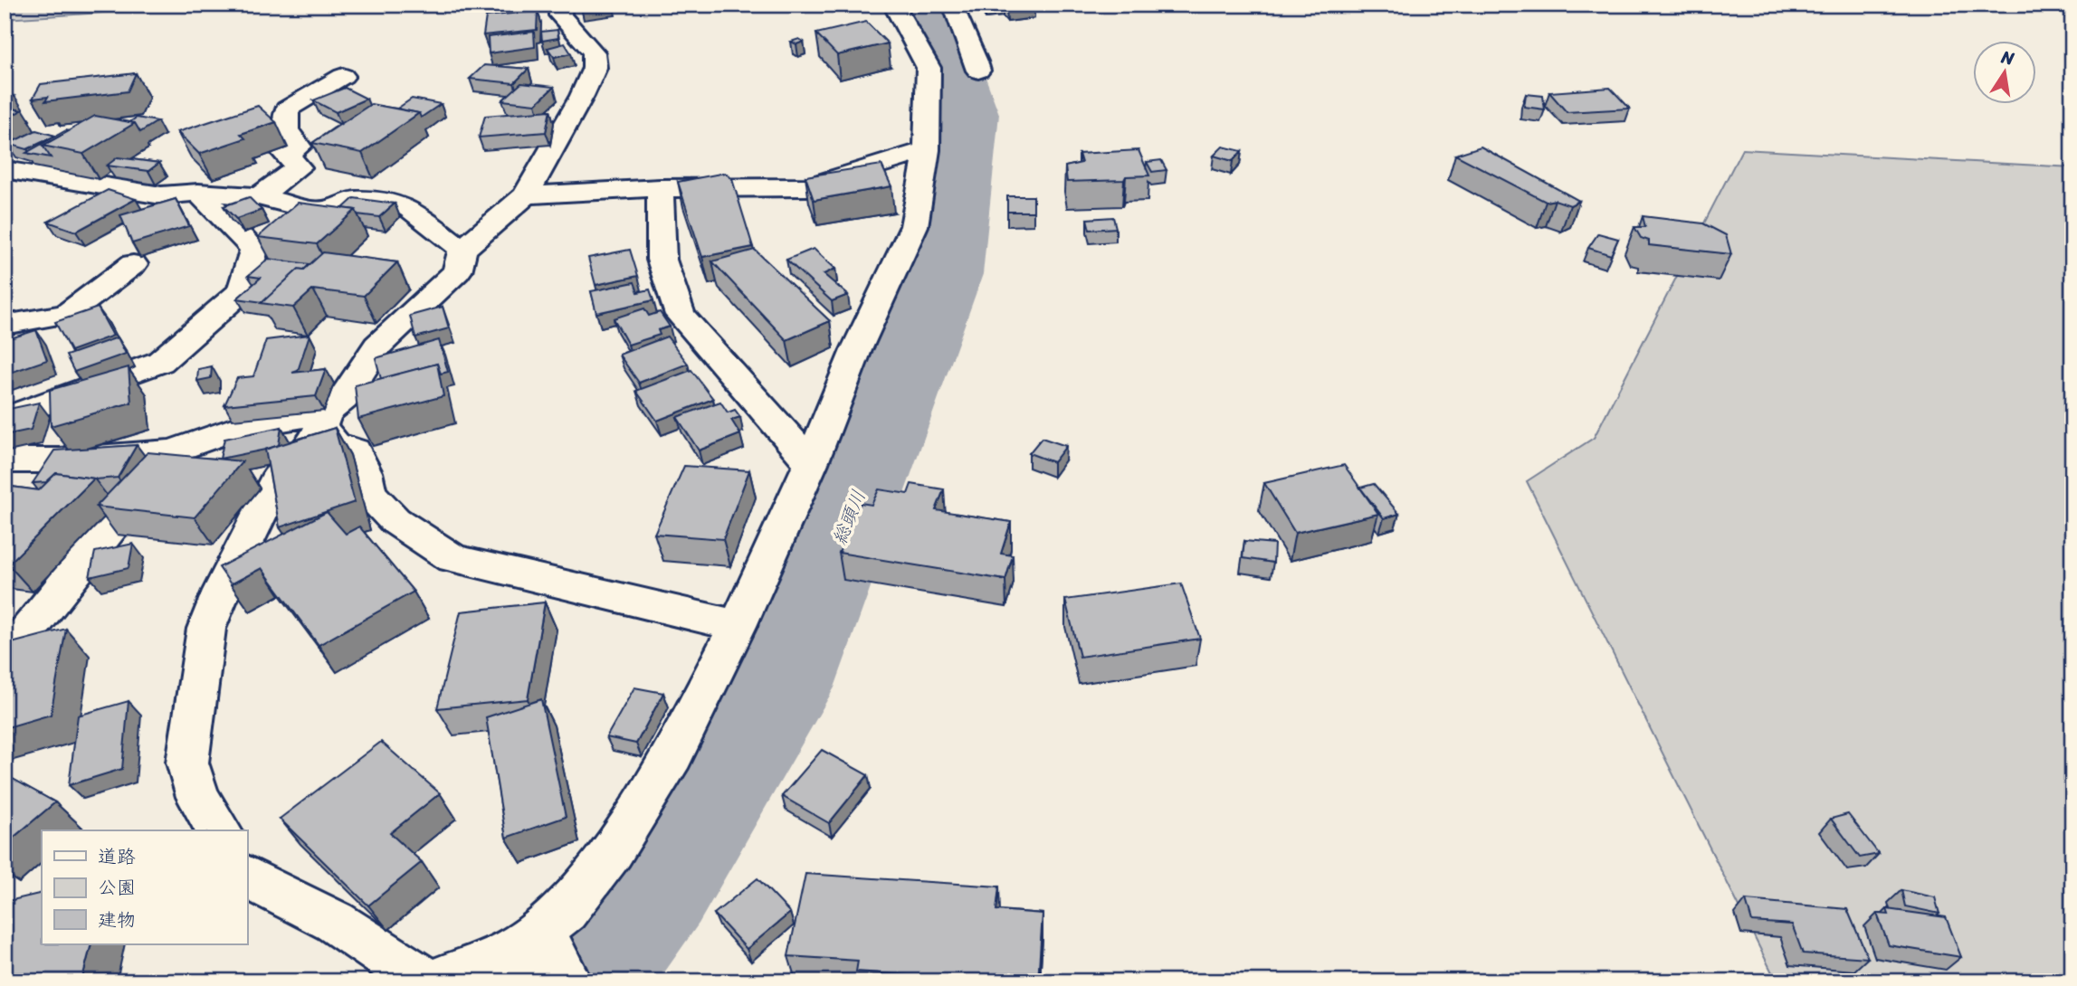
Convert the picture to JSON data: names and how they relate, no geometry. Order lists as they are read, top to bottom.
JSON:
{
  "water": ["総頭川"],
  "legend": ["道路", "公園", "建物"],
  "north": "top"
}
